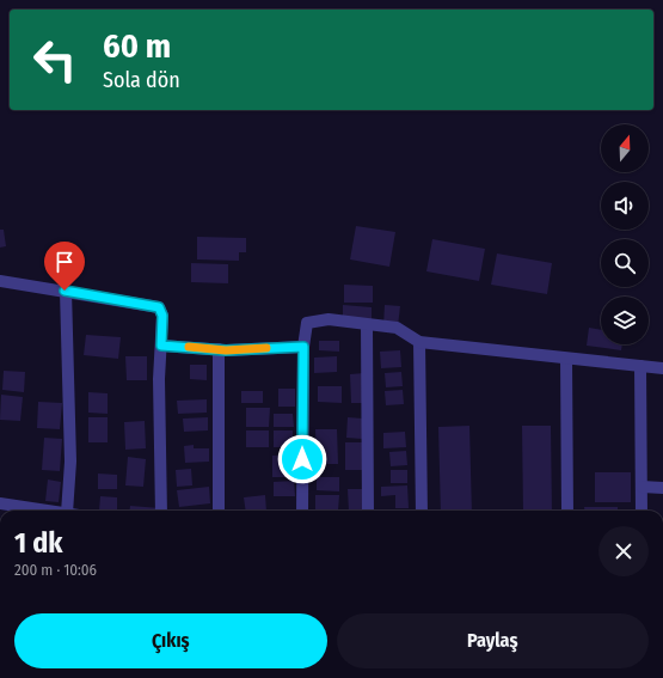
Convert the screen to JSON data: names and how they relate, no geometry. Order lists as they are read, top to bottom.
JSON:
{
  "north": "top",
  "page": {
    "turn": ["60 m", "Sola dön"],
    "heading": ["1 dk", "200 m · 10:06"],
    "buttons": ["Çıkış", "Paylaş"]
  }
}
